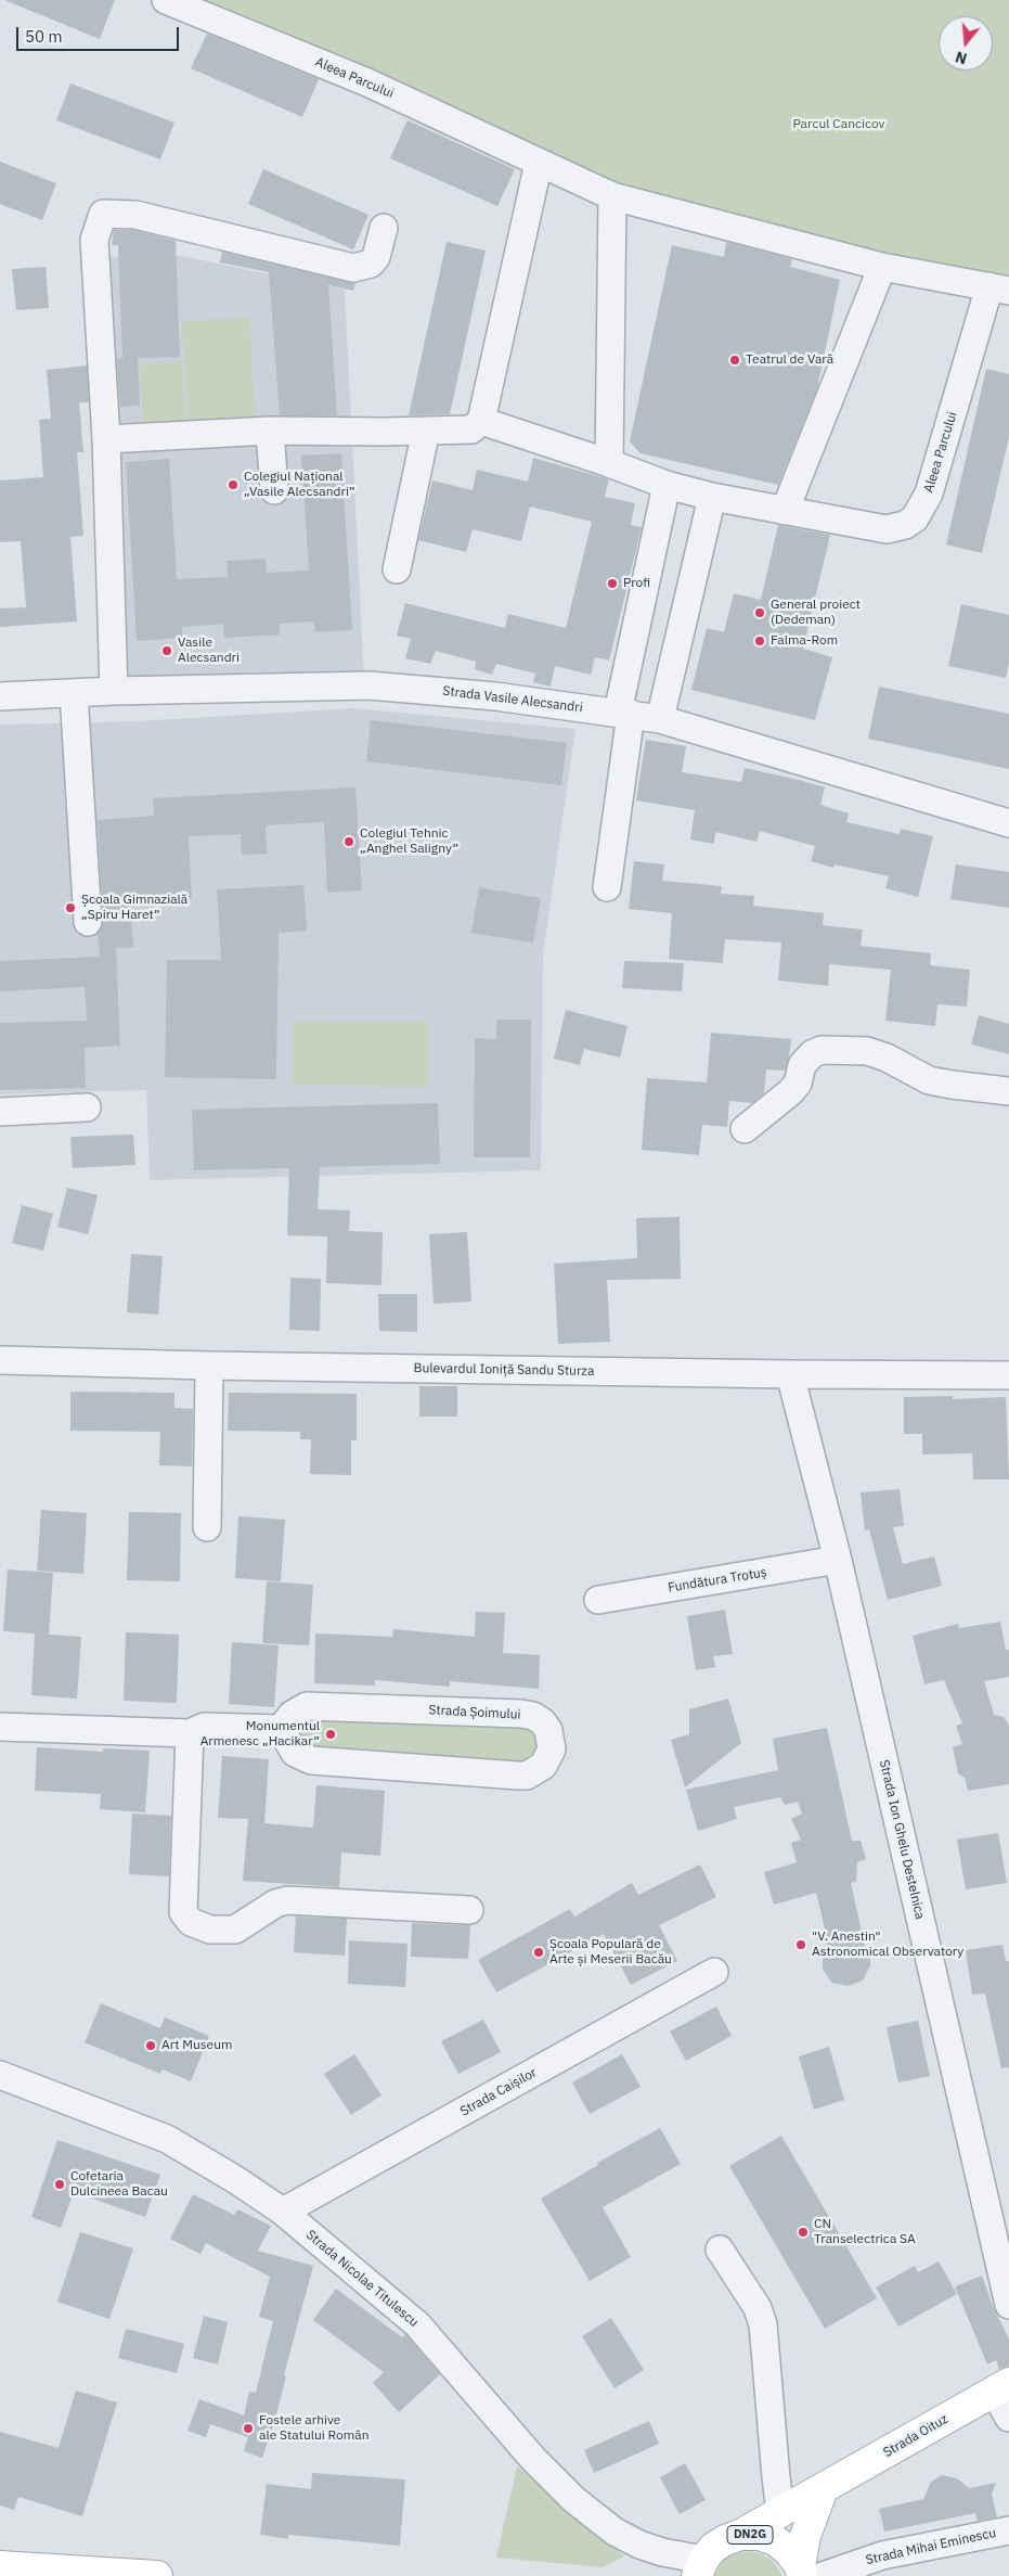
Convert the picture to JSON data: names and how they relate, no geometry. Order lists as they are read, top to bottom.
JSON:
{
  "streets": {
    "main road": ["Strada Oituz", "DN2G"],
    "street": [
      "Aleea Parcului",
      "Strada Vasile Alecsandri",
      "Bulevardul Ioniță Sandu Sturza",
      "Fundătura Trotuș",
      "Strada Șoimului",
      "Strada Ion Ghelu Destelnica",
      "Strada Caișilor",
      "Strada Nicolae Titulescu",
      "Strada Mihai Eminescu"
    ]
  },
  "crossings": [
    ["Bulevardul Ioniță Sandu Sturza", "Strada Ion Ghelu Destelnica"],
    ["Fundătura Trotuș", "Strada Ion Ghelu Destelnica"],
    ["Strada Caișilor", "Strada Nicolae Titulescu"],
    ["Strada Nicolae Titulescu", "DN2G"],
    ["Strada Oituz", "DN2G"],
    ["DN2G", "Strada Mihai Eminescu"]
  ],
  "parks": ["Parcul Cancicov"],
  "places": [
    "Teatrul de Vară",
    "Colegiul Național „Vasile Alecsandri”",
    "Profi",
    "General proiect (Dedeman)",
    "Falma-Rom",
    "Vasile Alecsandri",
    "Colegiul Tehnic „Anghel Saligny”",
    "Școala Gimnazială „Spiru Haret”",
    "Monumentul Armenesc „Hacikar”",
    "\"V. Anestin\" Astronomical Observatory",
    "Școala Populară de Arte și Meserii Bacău",
    "Art Museum",
    "Cofetaria Dulcineea Bacau",
    "CN Transelectrica SA",
    "Fostele arhive ale Statului Român"
  ],
  "scale_bar": "50 m",
  "north": "bottom"
}
